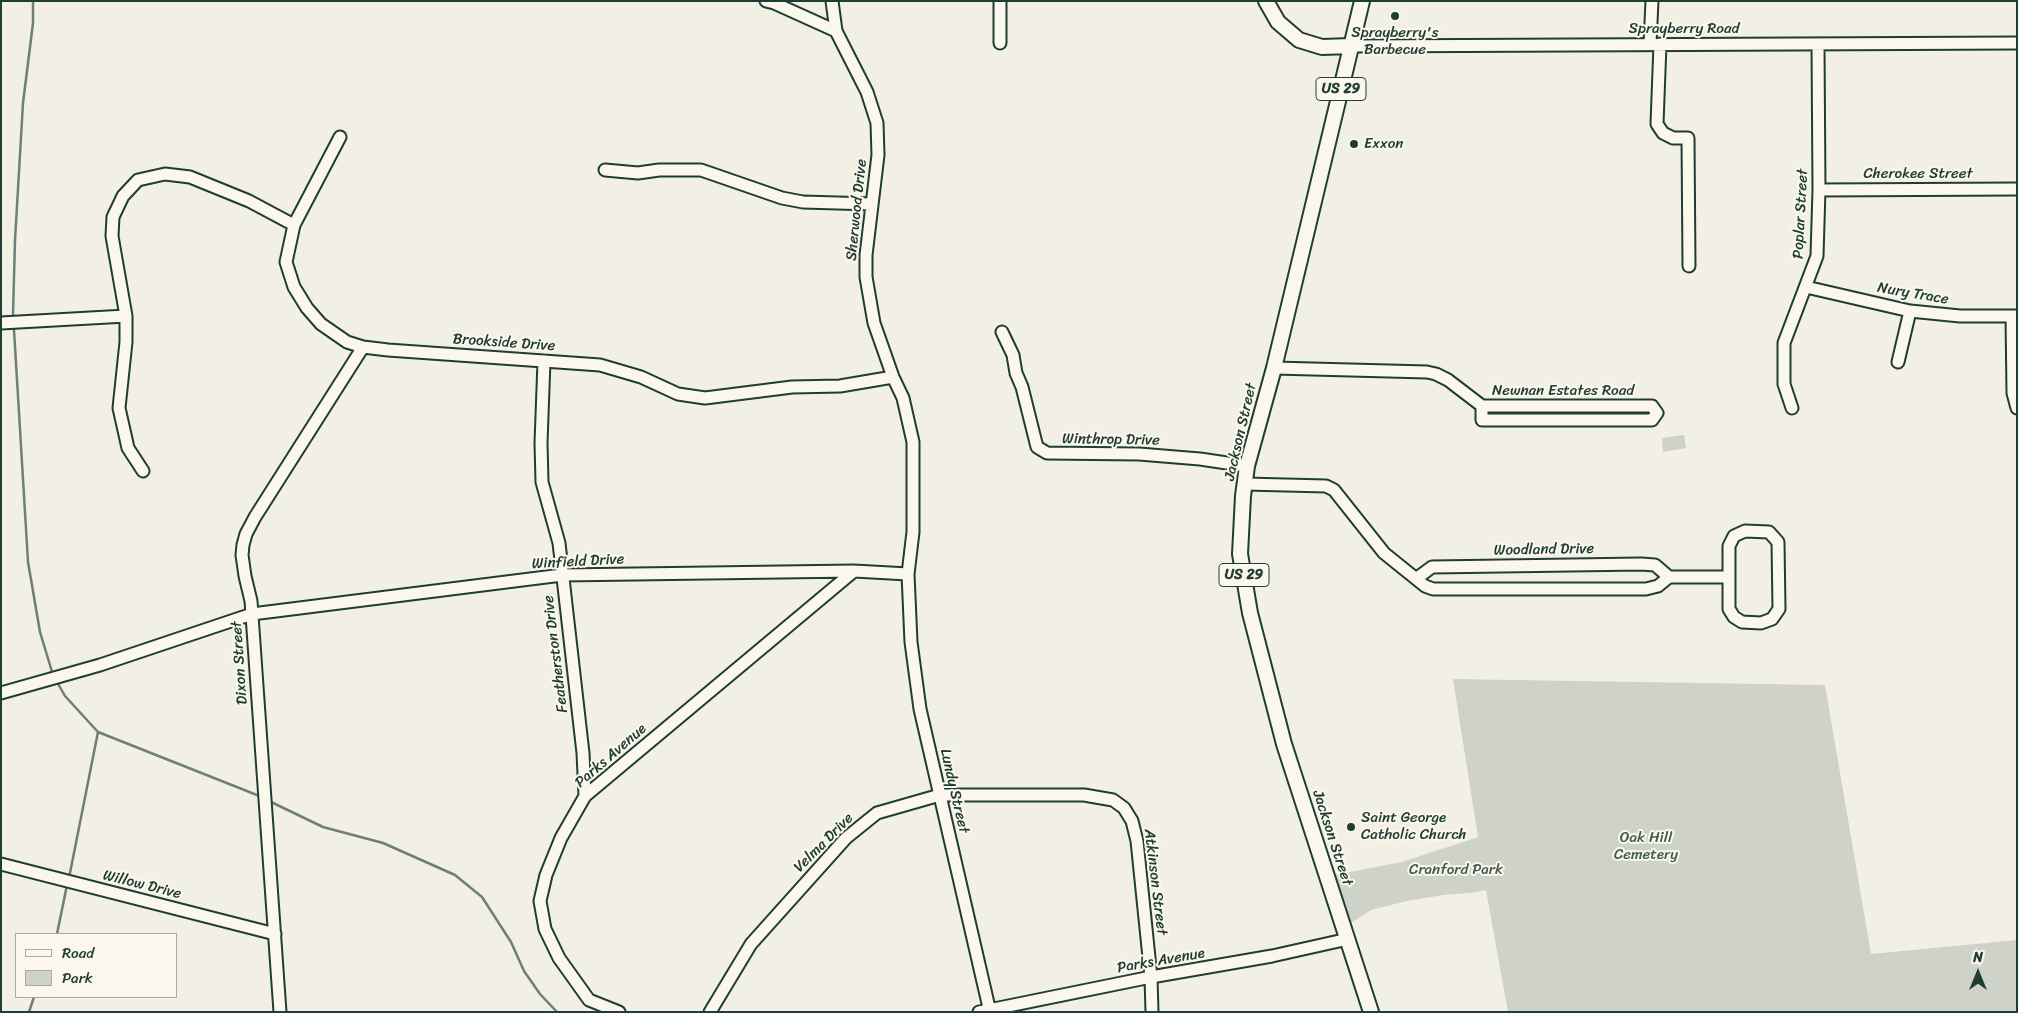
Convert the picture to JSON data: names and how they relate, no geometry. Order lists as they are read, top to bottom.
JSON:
{
  "streets": {
    "main road": ["US 29", "Jackson Street"],
    "street": [
      "Sprayberry Road",
      "Cherokee Street",
      "Sherwood Drive",
      "Poplar Street",
      "Nury Trace",
      "Brookside Drive",
      "Newnan Estates Road",
      "Winthrop Drive",
      "Woodland Drive",
      "Winfield Drive",
      "Featherston Drive",
      "Dixon Street",
      "Parks Avenue",
      "Lundy Street",
      "Velma Drive",
      "Atkinson Street",
      "Willow Drive"
    ]
  },
  "crossings": [
    ["Sprayberry Road", "Poplar Street"],
    ["Sprayberry Road", "Jackson Street"],
    ["Cherokee Street", "Poplar Street"],
    ["Sherwood Drive", "Brookside Drive"],
    ["Sherwood Drive", "Winfield Drive"],
    ["Sherwood Drive", "Lundy Street"],
    ["Poplar Street", "Nury Trace"],
    ["Brookside Drive", "Featherston Drive"],
    ["Brookside Drive", "Dixon Street"],
    ["Jackson Street", "Winthrop Drive"],
    ["Jackson Street", "Parks Avenue"],
    ["Winfield Drive", "Featherston Drive"],
    ["Winfield Drive", "Dixon Street"],
    ["Winfield Drive", "Parks Avenue"],
    ["Winfield Drive", "Lundy Street"],
    ["Featherston Drive", "Parks Avenue"],
    ["Dixon Street", "Willow Drive"],
    ["Parks Avenue", "Lundy Street"],
    ["Parks Avenue", "Atkinson Street"],
    ["Lundy Street", "Velma Drive"],
    ["Velma Drive", "Atkinson Street"]
  ],
  "parks": ["Oak Hill Cemetery", "Cranford Park"],
  "places": ["Sprayberry's Barbecue", "Exxon", "Saint George Catholic Church"],
  "legend": ["Road", "Park"],
  "north": "top"
}
